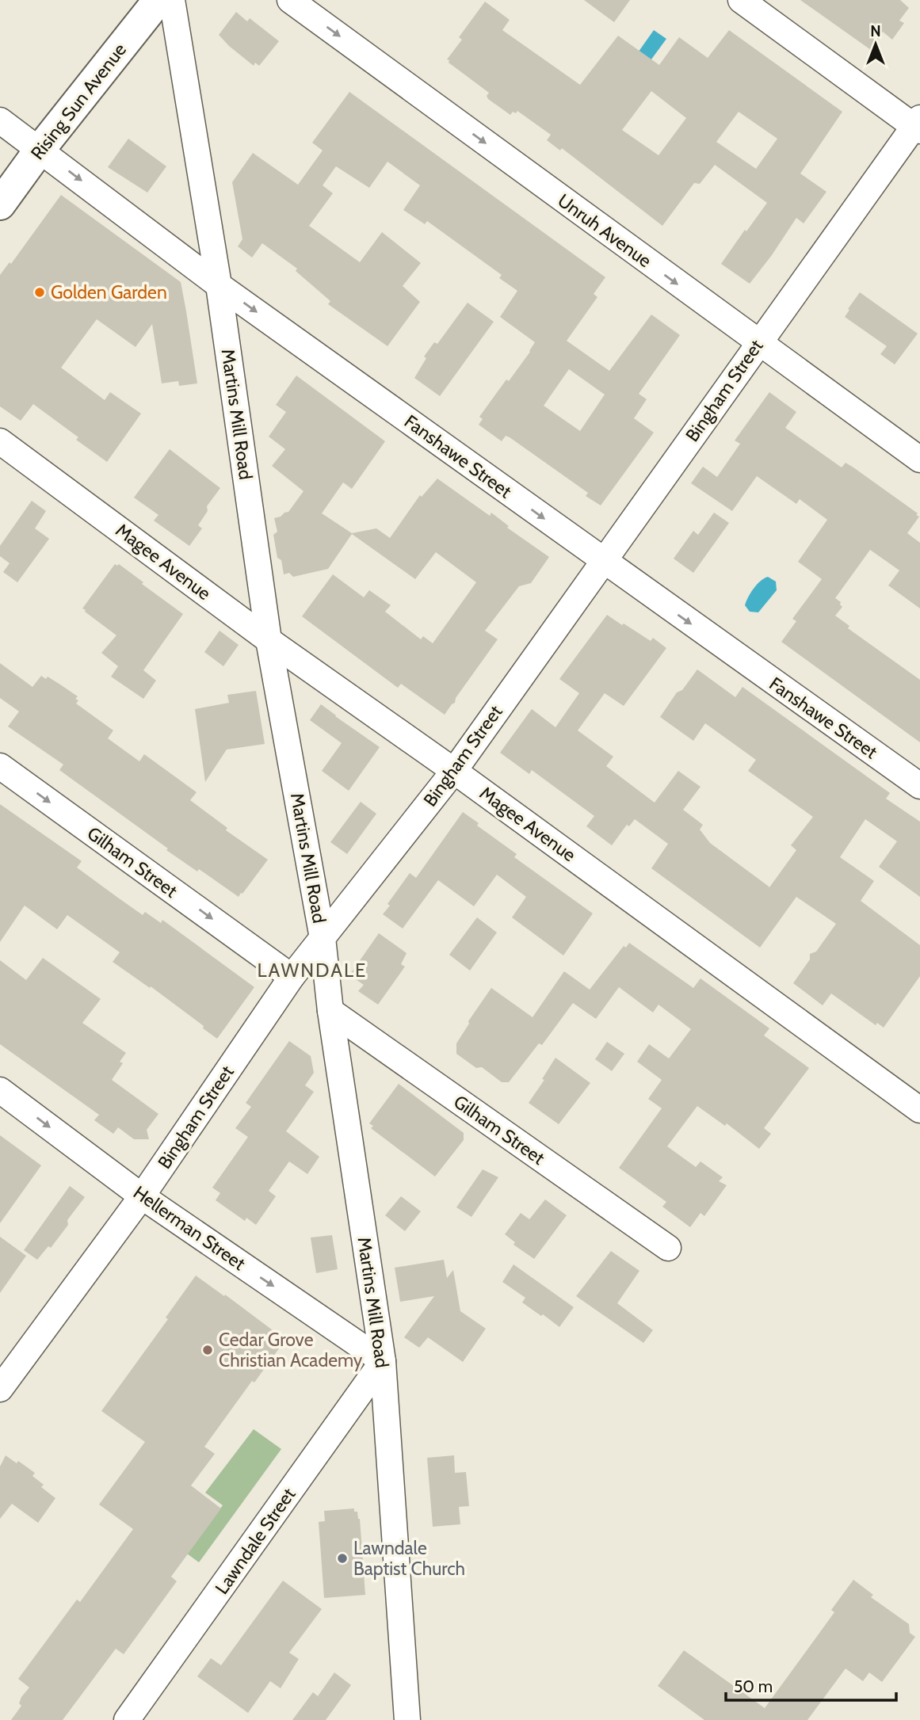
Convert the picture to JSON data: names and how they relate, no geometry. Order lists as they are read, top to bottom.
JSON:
{
  "streets": {
    "main road": ["Rising Sun Avenue"],
    "street": [
      "Unruh Avenue",
      "Bingham Street",
      "Martins Mill Road",
      "Fanshawe Street",
      "Magee Avenue",
      "Gilham Street",
      "Hellerman Street",
      "Lawndale Street"
    ]
  },
  "crossings": [
    ["Rising Sun Avenue", "Fanshawe Street"],
    ["Unruh Avenue", "Bingham Street"],
    ["Bingham Street", "Martins Mill Road"],
    ["Bingham Street", "Fanshawe Street"],
    ["Bingham Street", "Magee Avenue"],
    ["Bingham Street", "Gilham Street"],
    ["Bingham Street", "Hellerman Street"],
    ["Martins Mill Road", "Fanshawe Street"],
    ["Martins Mill Road", "Magee Avenue"],
    ["Martins Mill Road", "Gilham Street"],
    ["Martins Mill Road", "Hellerman Street"],
    ["Martins Mill Road", "Lawndale Street"],
    ["Hellerman Street", "Lawndale Street"]
  ],
  "one_way": [
    "Unruh Avenue",
    "Fanshawe Street",
    "Gilham Street",
    "Hellerman Street"
  ],
  "districts": ["LAWNDALE"],
  "places": ["Golden Garden", "Cedar Grove Christian Academy", "Lawndale Baptist Church"],
  "scale_bar": "50 m",
  "north": "top"
}
